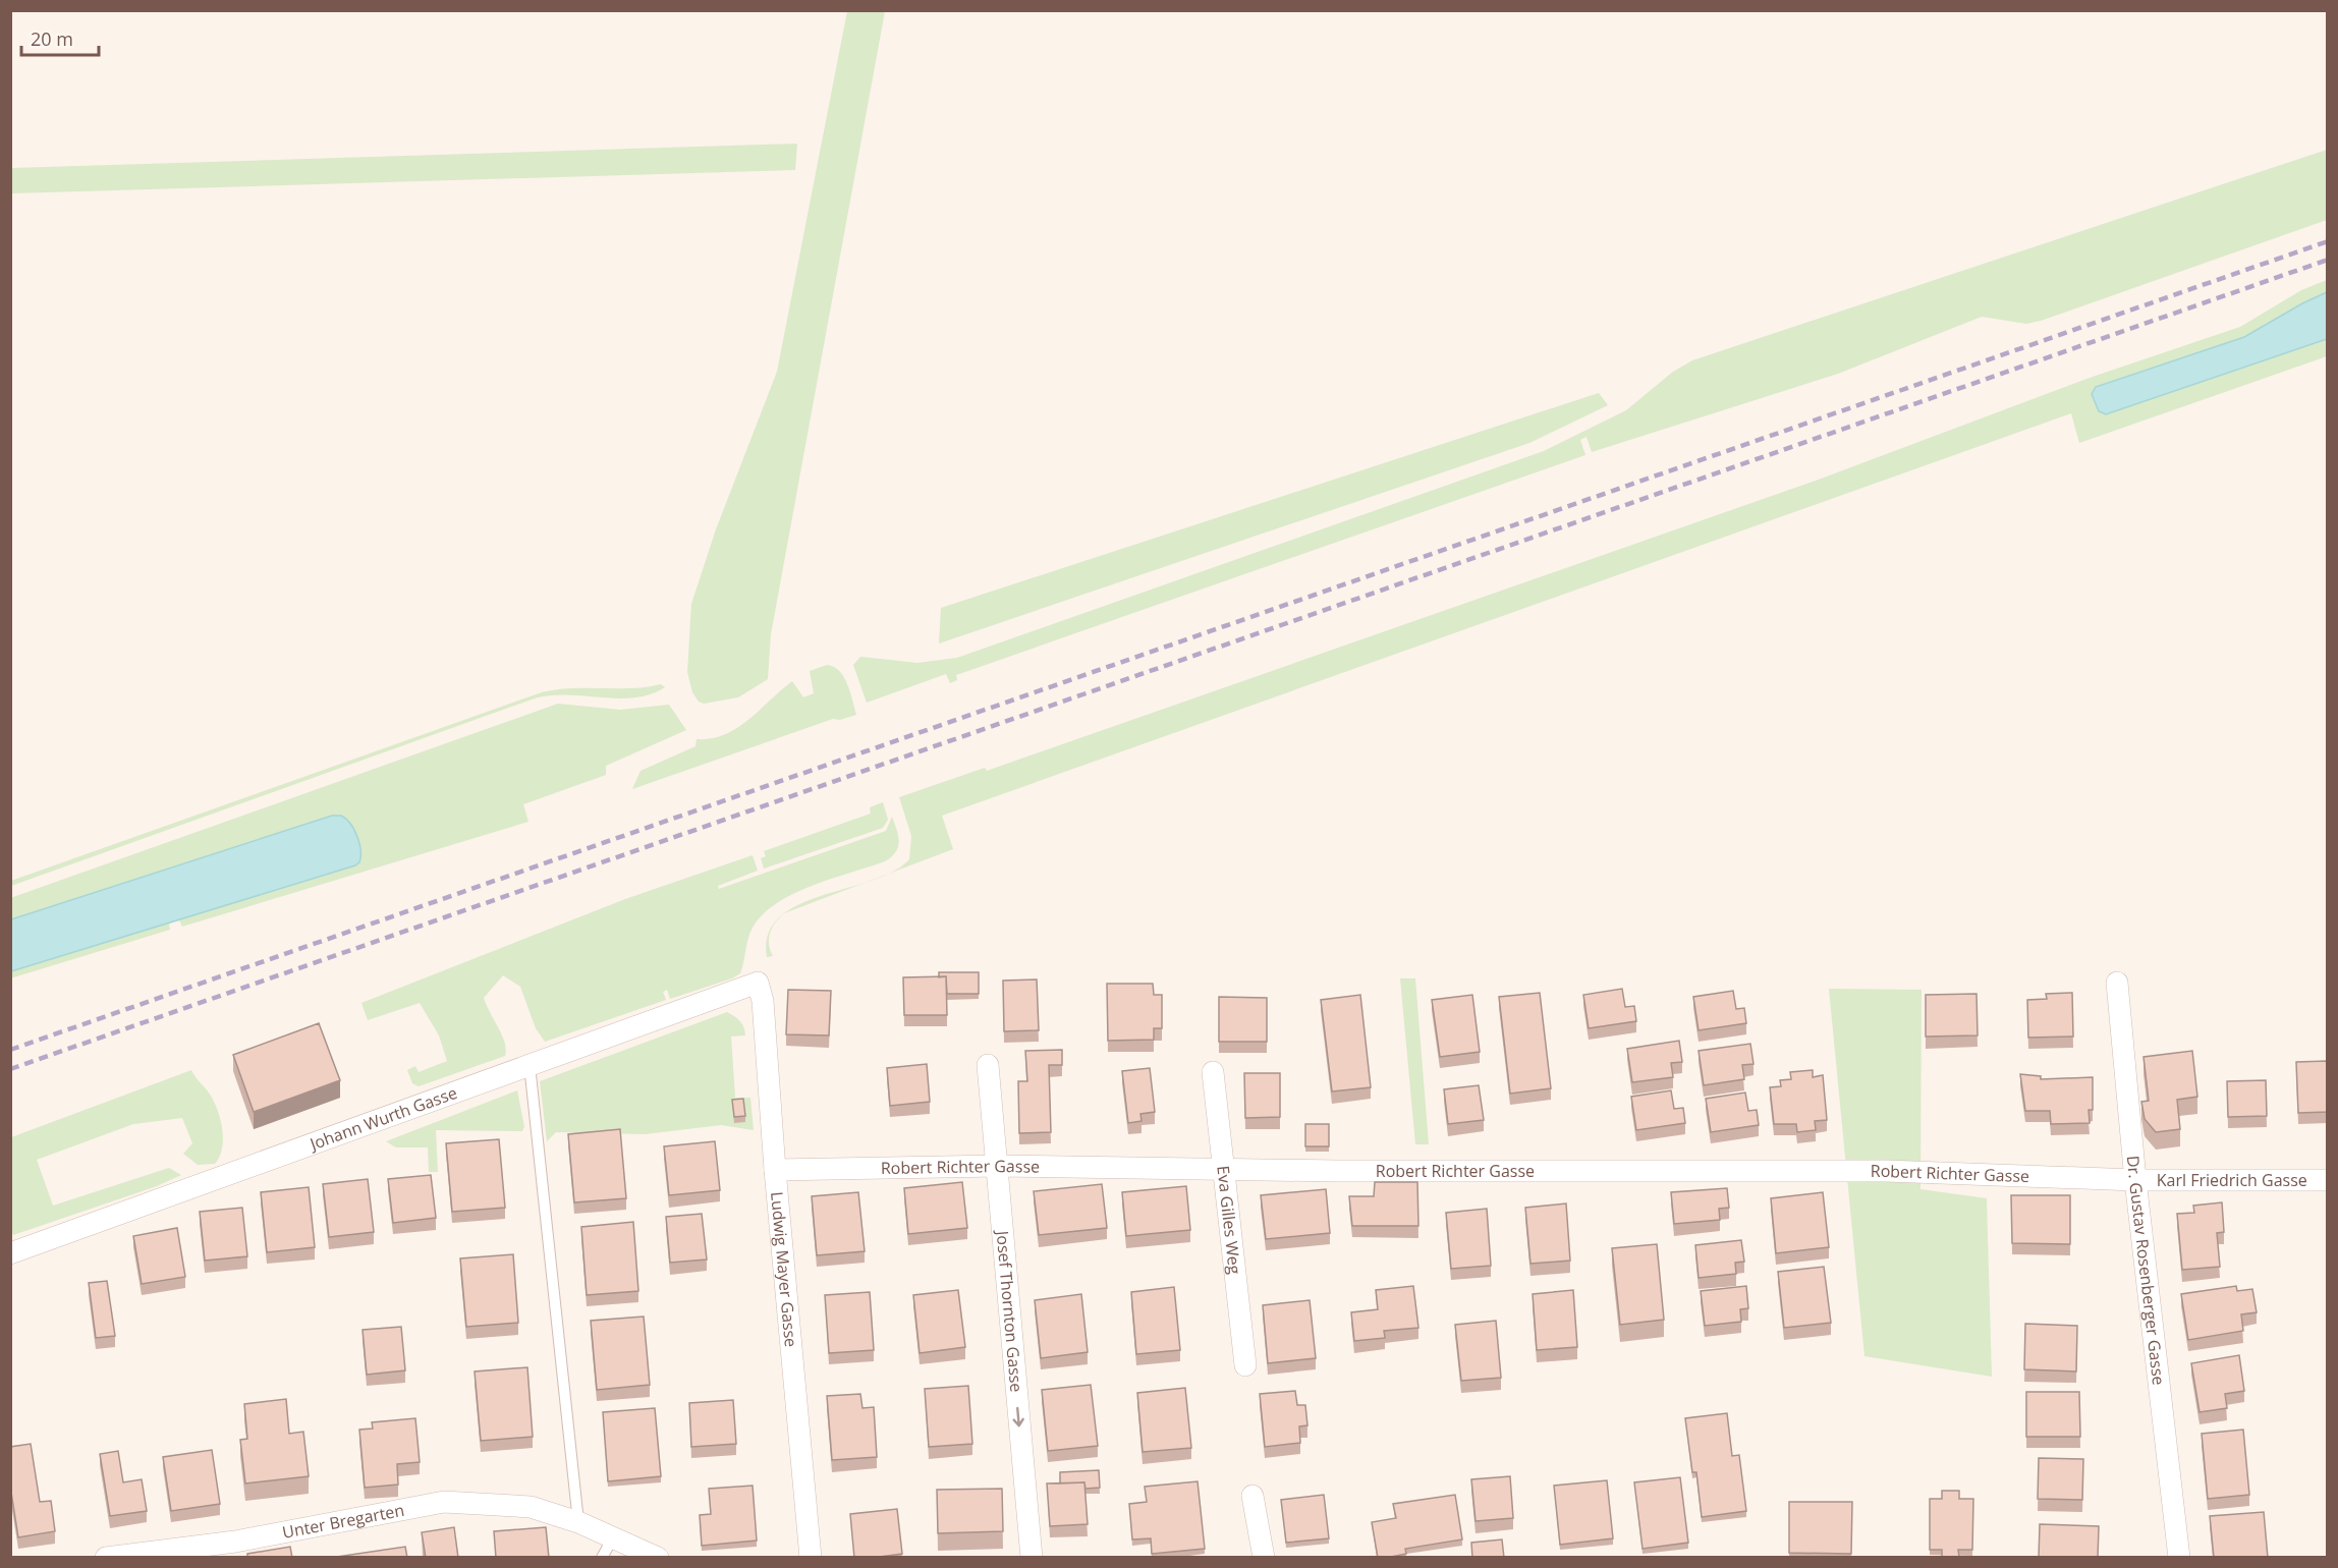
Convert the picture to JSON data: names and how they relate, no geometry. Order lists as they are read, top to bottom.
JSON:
{
  "streets": {
    "street": [
      "Johann Wurth Gasse",
      "Robert Richter Gasse",
      "Karl Friedrich Gasse",
      "Eva Gilles Weg",
      "Ludwig Mayer Gasse",
      "Dr. Gustav Rosenberger Gasse",
      "Josef Thornton Gasse",
      "Unter Bregarten"
    ]
  },
  "crossings": [
    ["Johann Wurth Gasse", "Ludwig Mayer Gasse"],
    ["Robert Richter Gasse", "Karl Friedrich Gasse"],
    ["Robert Richter Gasse", "Eva Gilles Weg"],
    ["Robert Richter Gasse", "Ludwig Mayer Gasse"],
    ["Robert Richter Gasse", "Dr. Gustav Rosenberger Gasse"],
    ["Robert Richter Gasse", "Josef Thornton Gasse"],
    ["Karl Friedrich Gasse", "Dr. Gustav Rosenberger Gasse"]
  ],
  "one_way": ["Josef Thornton Gasse"],
  "scale_bar": "20 m"
}
